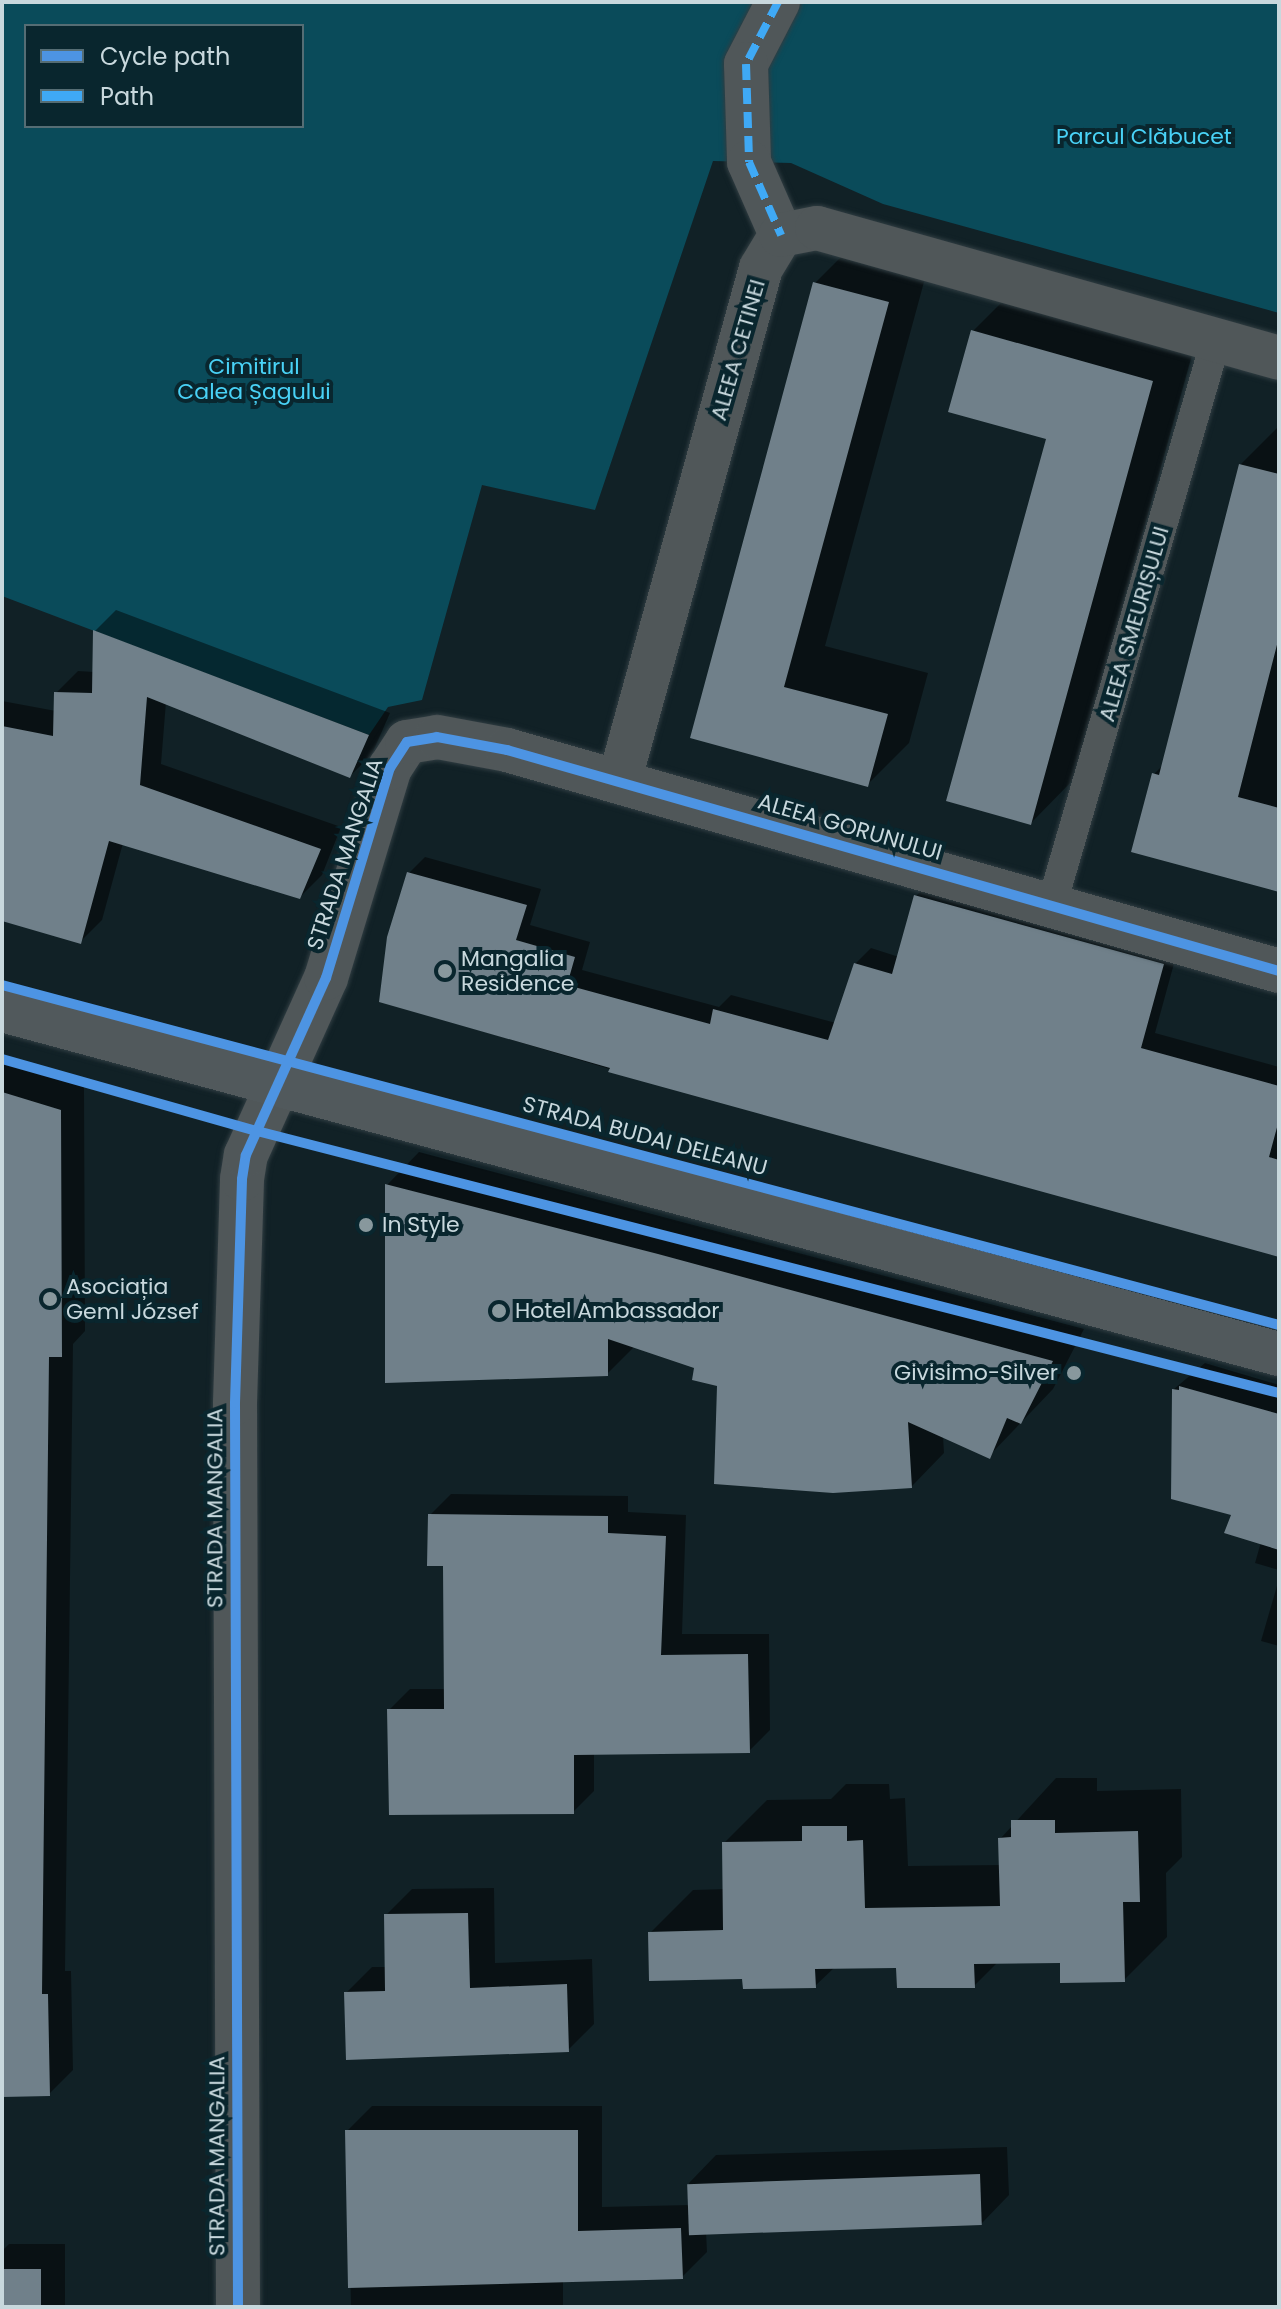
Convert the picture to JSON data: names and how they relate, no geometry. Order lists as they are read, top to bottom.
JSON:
{
  "streets": {
    "main road": ["STRADA BUDAI DELEANU"],
    "street": ["ALEEA CETINEI", "ALEEA GORUNULUI", "STRADA MANGALIA"],
    "lane": ["ALEEA SMEURIȘULUI"]
  },
  "crossings": [
    ["ALEEA CETINEI", "ALEEA GORUNULUI"],
    ["ALEEA SMEURIȘULUI", "ALEEA GORUNULUI"],
    ["ALEEA GORUNULUI", "STRADA MANGALIA"],
    ["STRADA MANGALIA", "STRADA BUDAI DELEANU"]
  ],
  "parks": ["Parcul Clăbucet", "Cimitirul Calea Șagului"],
  "places": [
    "Mangalia Residence",
    "In Style",
    "Asociația Geml József",
    "Hotel Ambassador",
    "Givisimo-Silver"
  ],
  "legend": ["Cycle path", "Path"]
}
